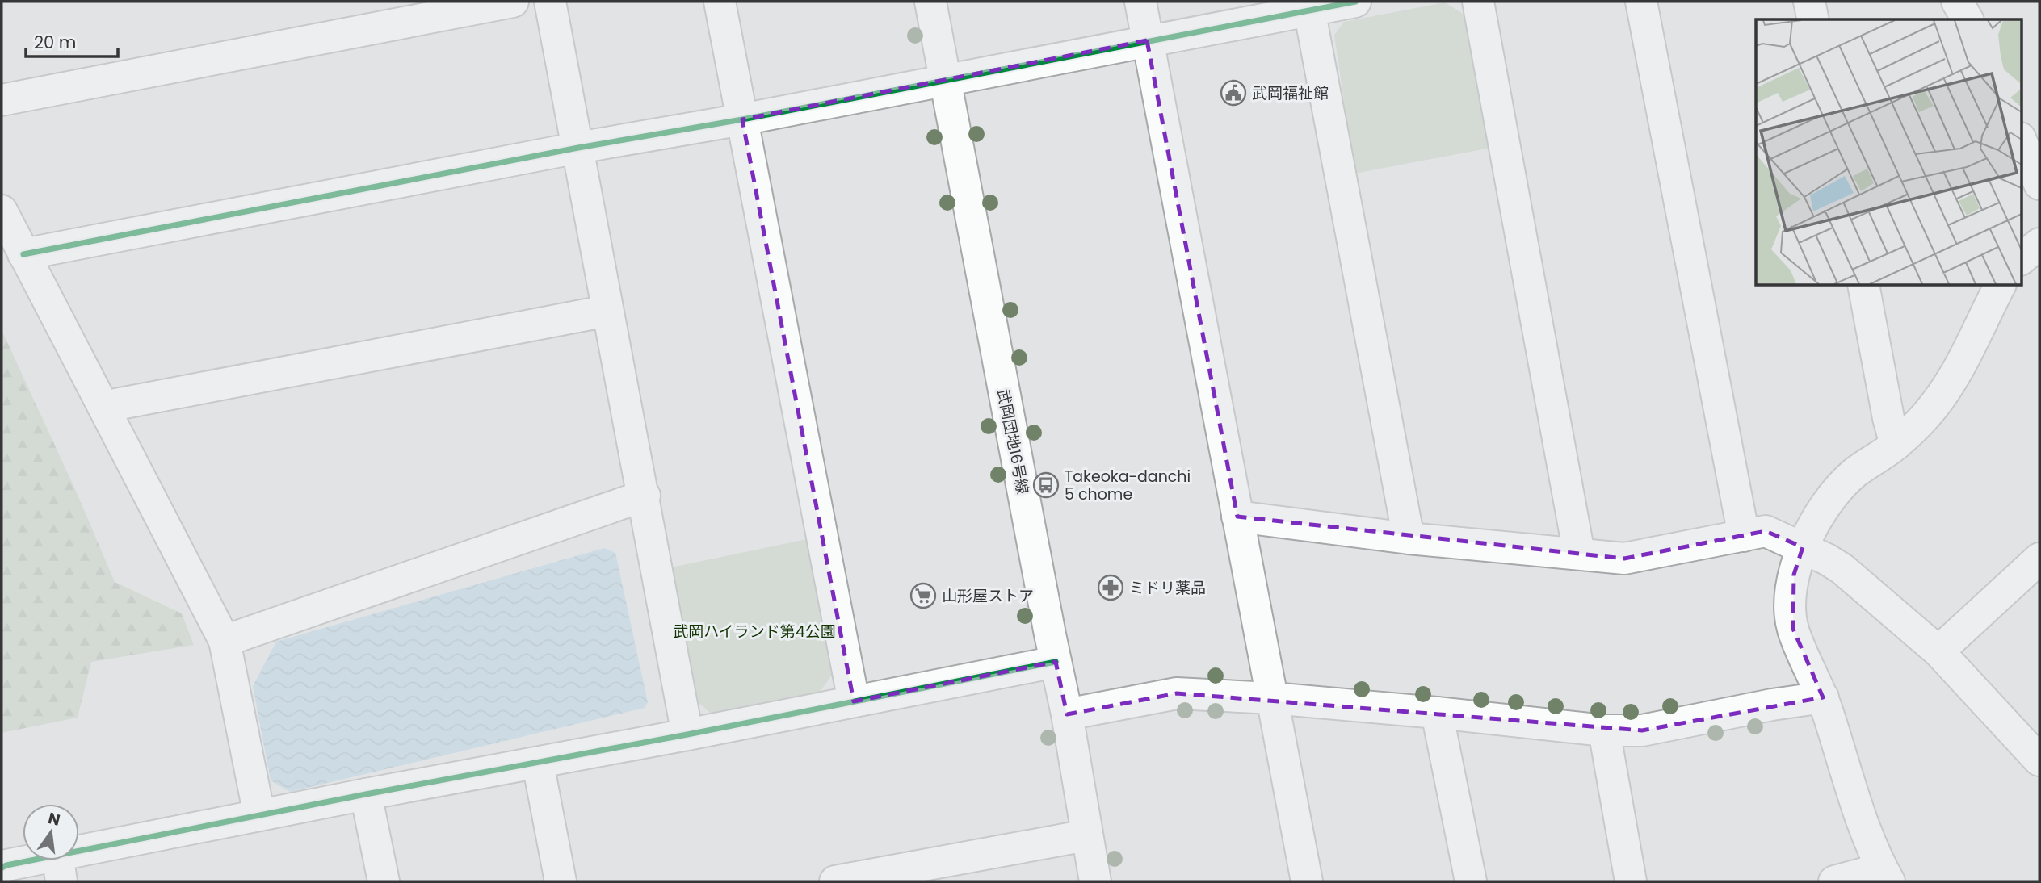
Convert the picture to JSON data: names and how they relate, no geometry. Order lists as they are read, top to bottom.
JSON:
{
  "streets": {
    "street": ["武岡団地16号線"]
  },
  "parks": ["武岡ハイランド第4公園"],
  "places": {
    "public building": ["武岡福祉館"],
    "bus stop": ["Takeoka-danchi 5 chome"],
    "pharmacy": ["ミドリ薬品"],
    "supermarket": ["山形屋ストア"]
  },
  "scale_bar": "20 m",
  "north": "top"
}
